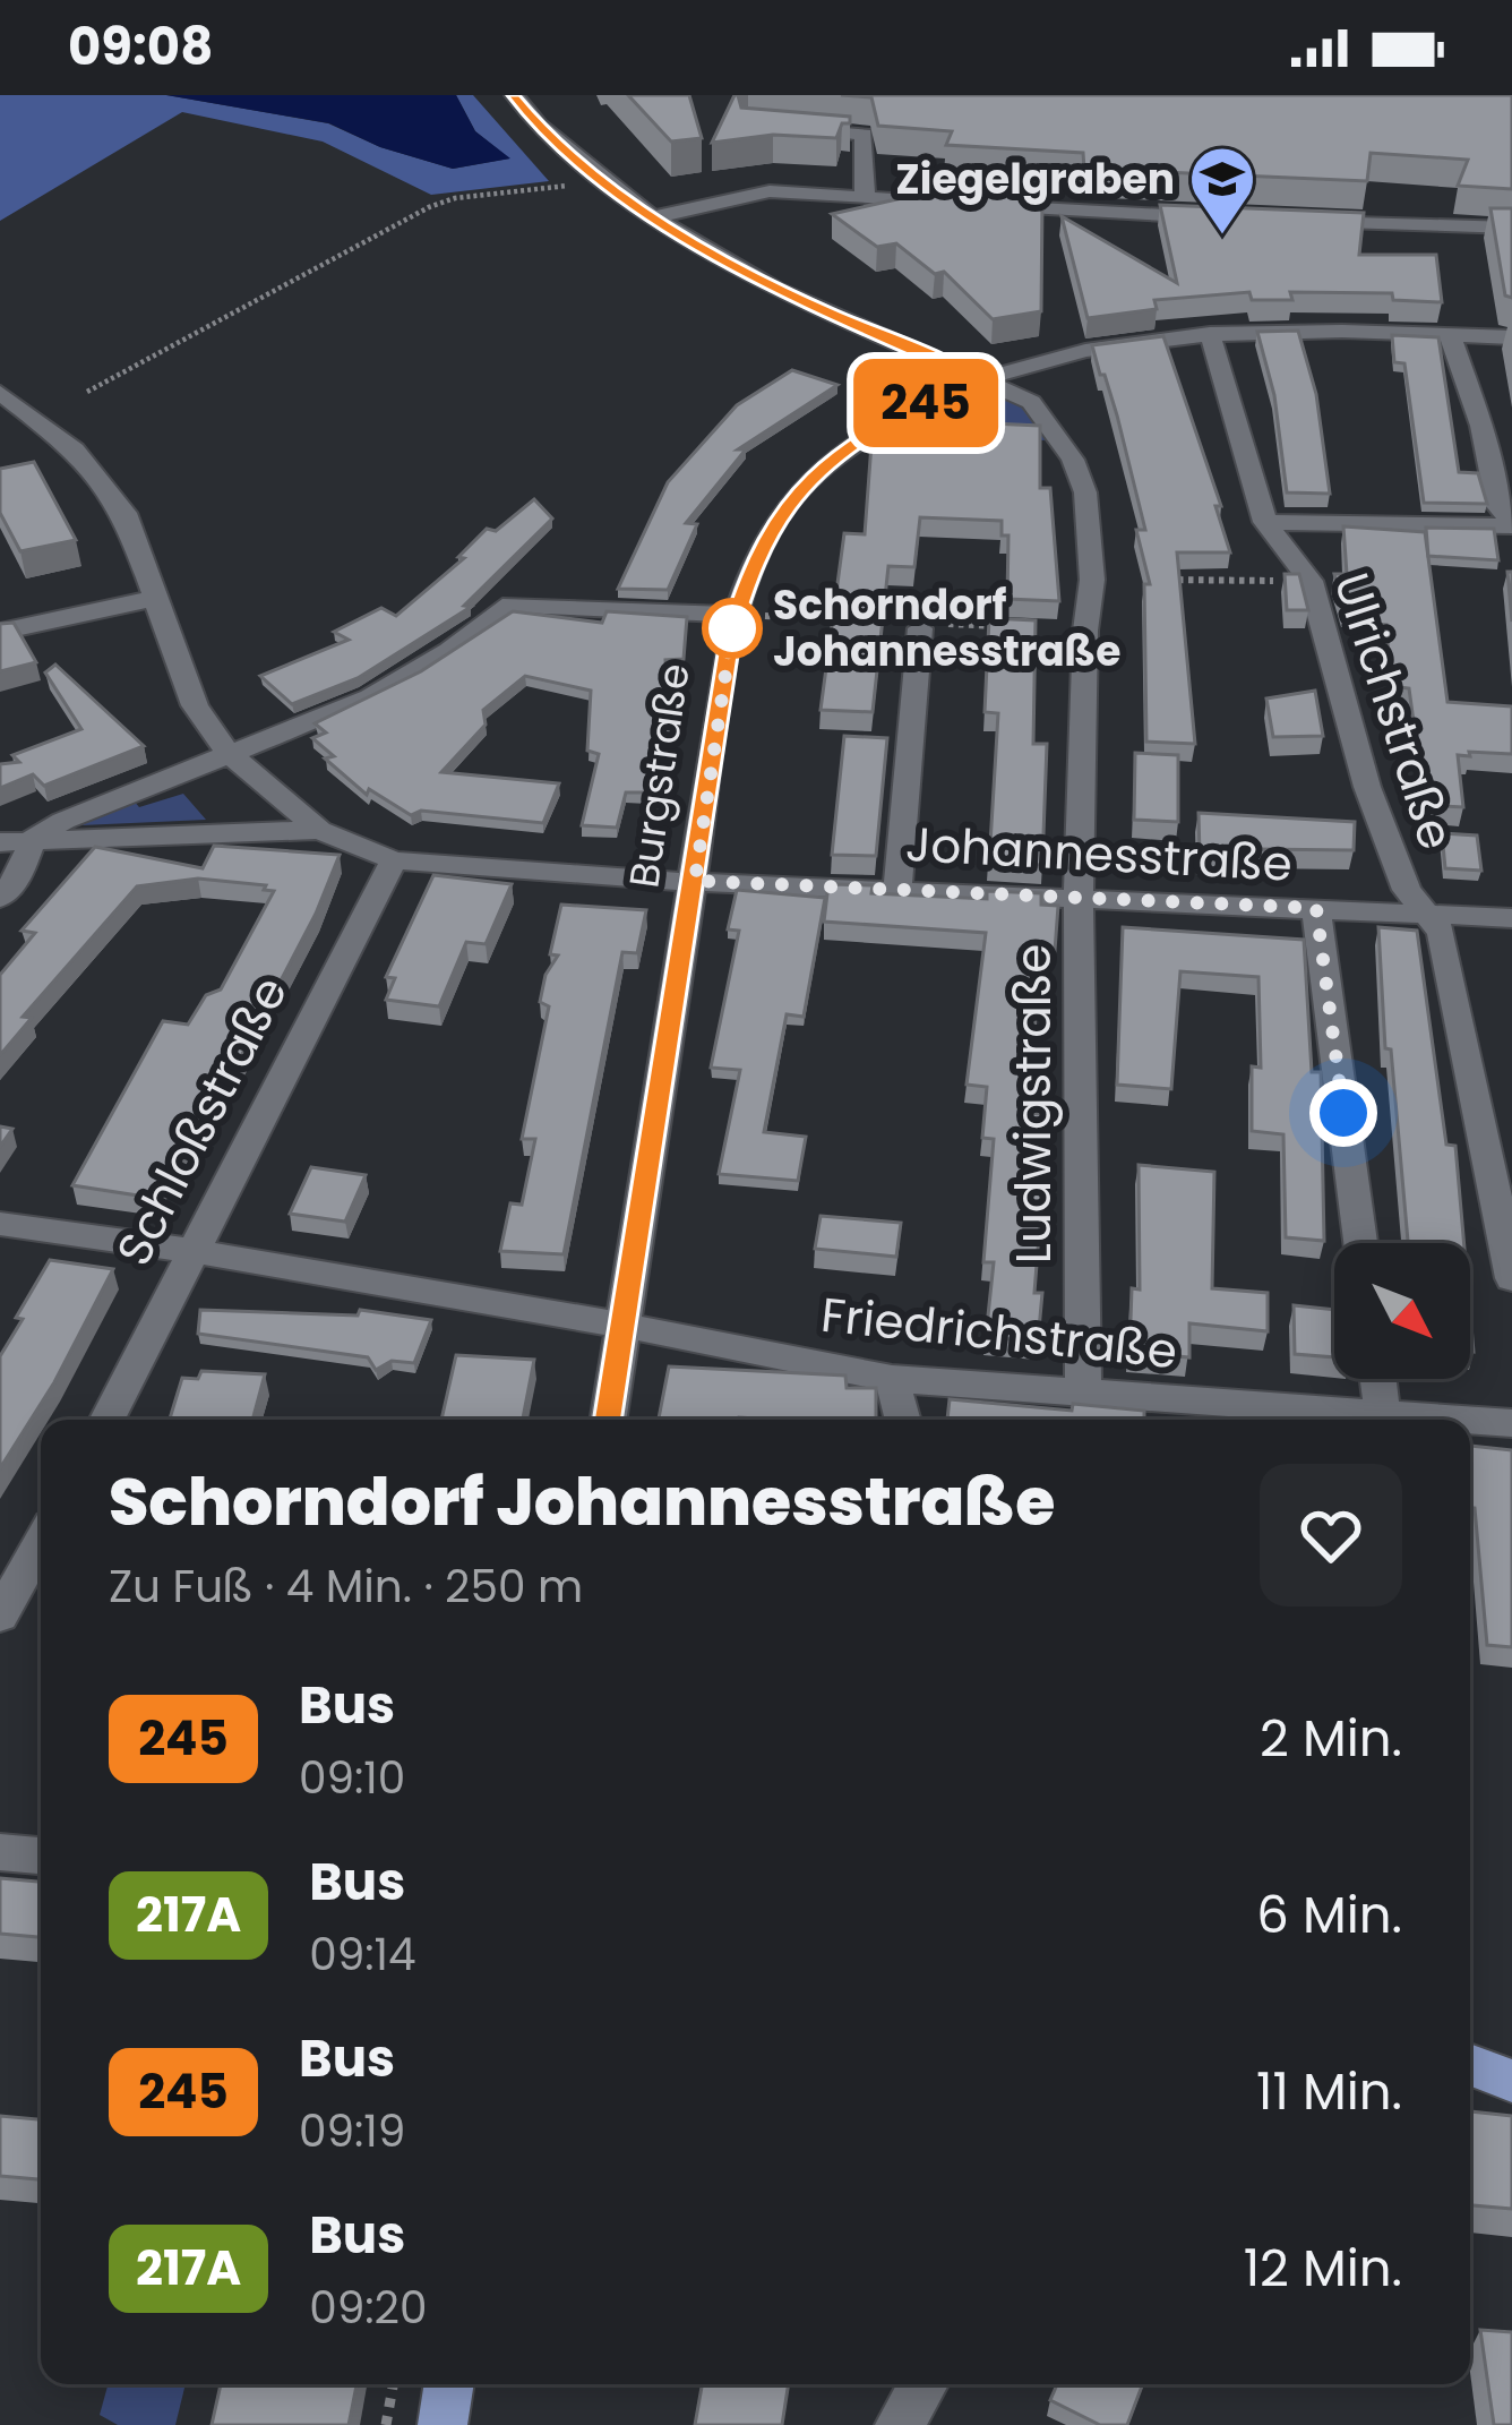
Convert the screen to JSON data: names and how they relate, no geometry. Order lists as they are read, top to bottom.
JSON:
{
  "streets": {
    "street": [
      "Ulrichstraße",
      "Burgstraße",
      "Johannesstraße",
      "Ludwigstraße",
      "Schloßstraße",
      "Friedrichstraße"
    ]
  },
  "crossings": [
    ["Ulrichstraße", "Burgstraße"],
    ["Ulrichstraße", "Johannesstraße"],
    ["Burgstraße", "Johannesstraße"],
    ["Burgstraße", "Ludwigstraße"],
    ["Burgstraße", "Friedrichstraße"],
    ["Johannesstraße", "Ludwigstraße"],
    ["Johannesstraße", "Schloßstraße"],
    ["Ludwigstraße", "Friedrichstraße"],
    ["Schloßstraße", "Friedrichstraße"]
  ],
  "places": {
    "school or university": ["Ziegelgraben"],
    "other": ["Schorndorf Johannesstraße"]
  },
  "lines": ["bus line 245"],
  "north": "bottom right",
  "page": {
    "status": "09:08",
    "on_map": "245",
    "heading": ["Schorndorf Johannesstraße", "Zu Fuß · 4 Min. · 250 m"],
    "list": [
      {
        "mark": "245",
        "name": "Bus",
        "note": "09:10",
        "value": "2 Min."
      },
      {
        "mark": "217A",
        "name": "Bus",
        "note": "09:14",
        "value": "6 Min."
      },
      {
        "mark": "245",
        "name": "Bus",
        "note": "09:19",
        "value": "11 Min."
      },
      {
        "mark": "217A",
        "name": "Bus",
        "note": "09:20",
        "value": "12 Min."
      }
    ]
  }
}
